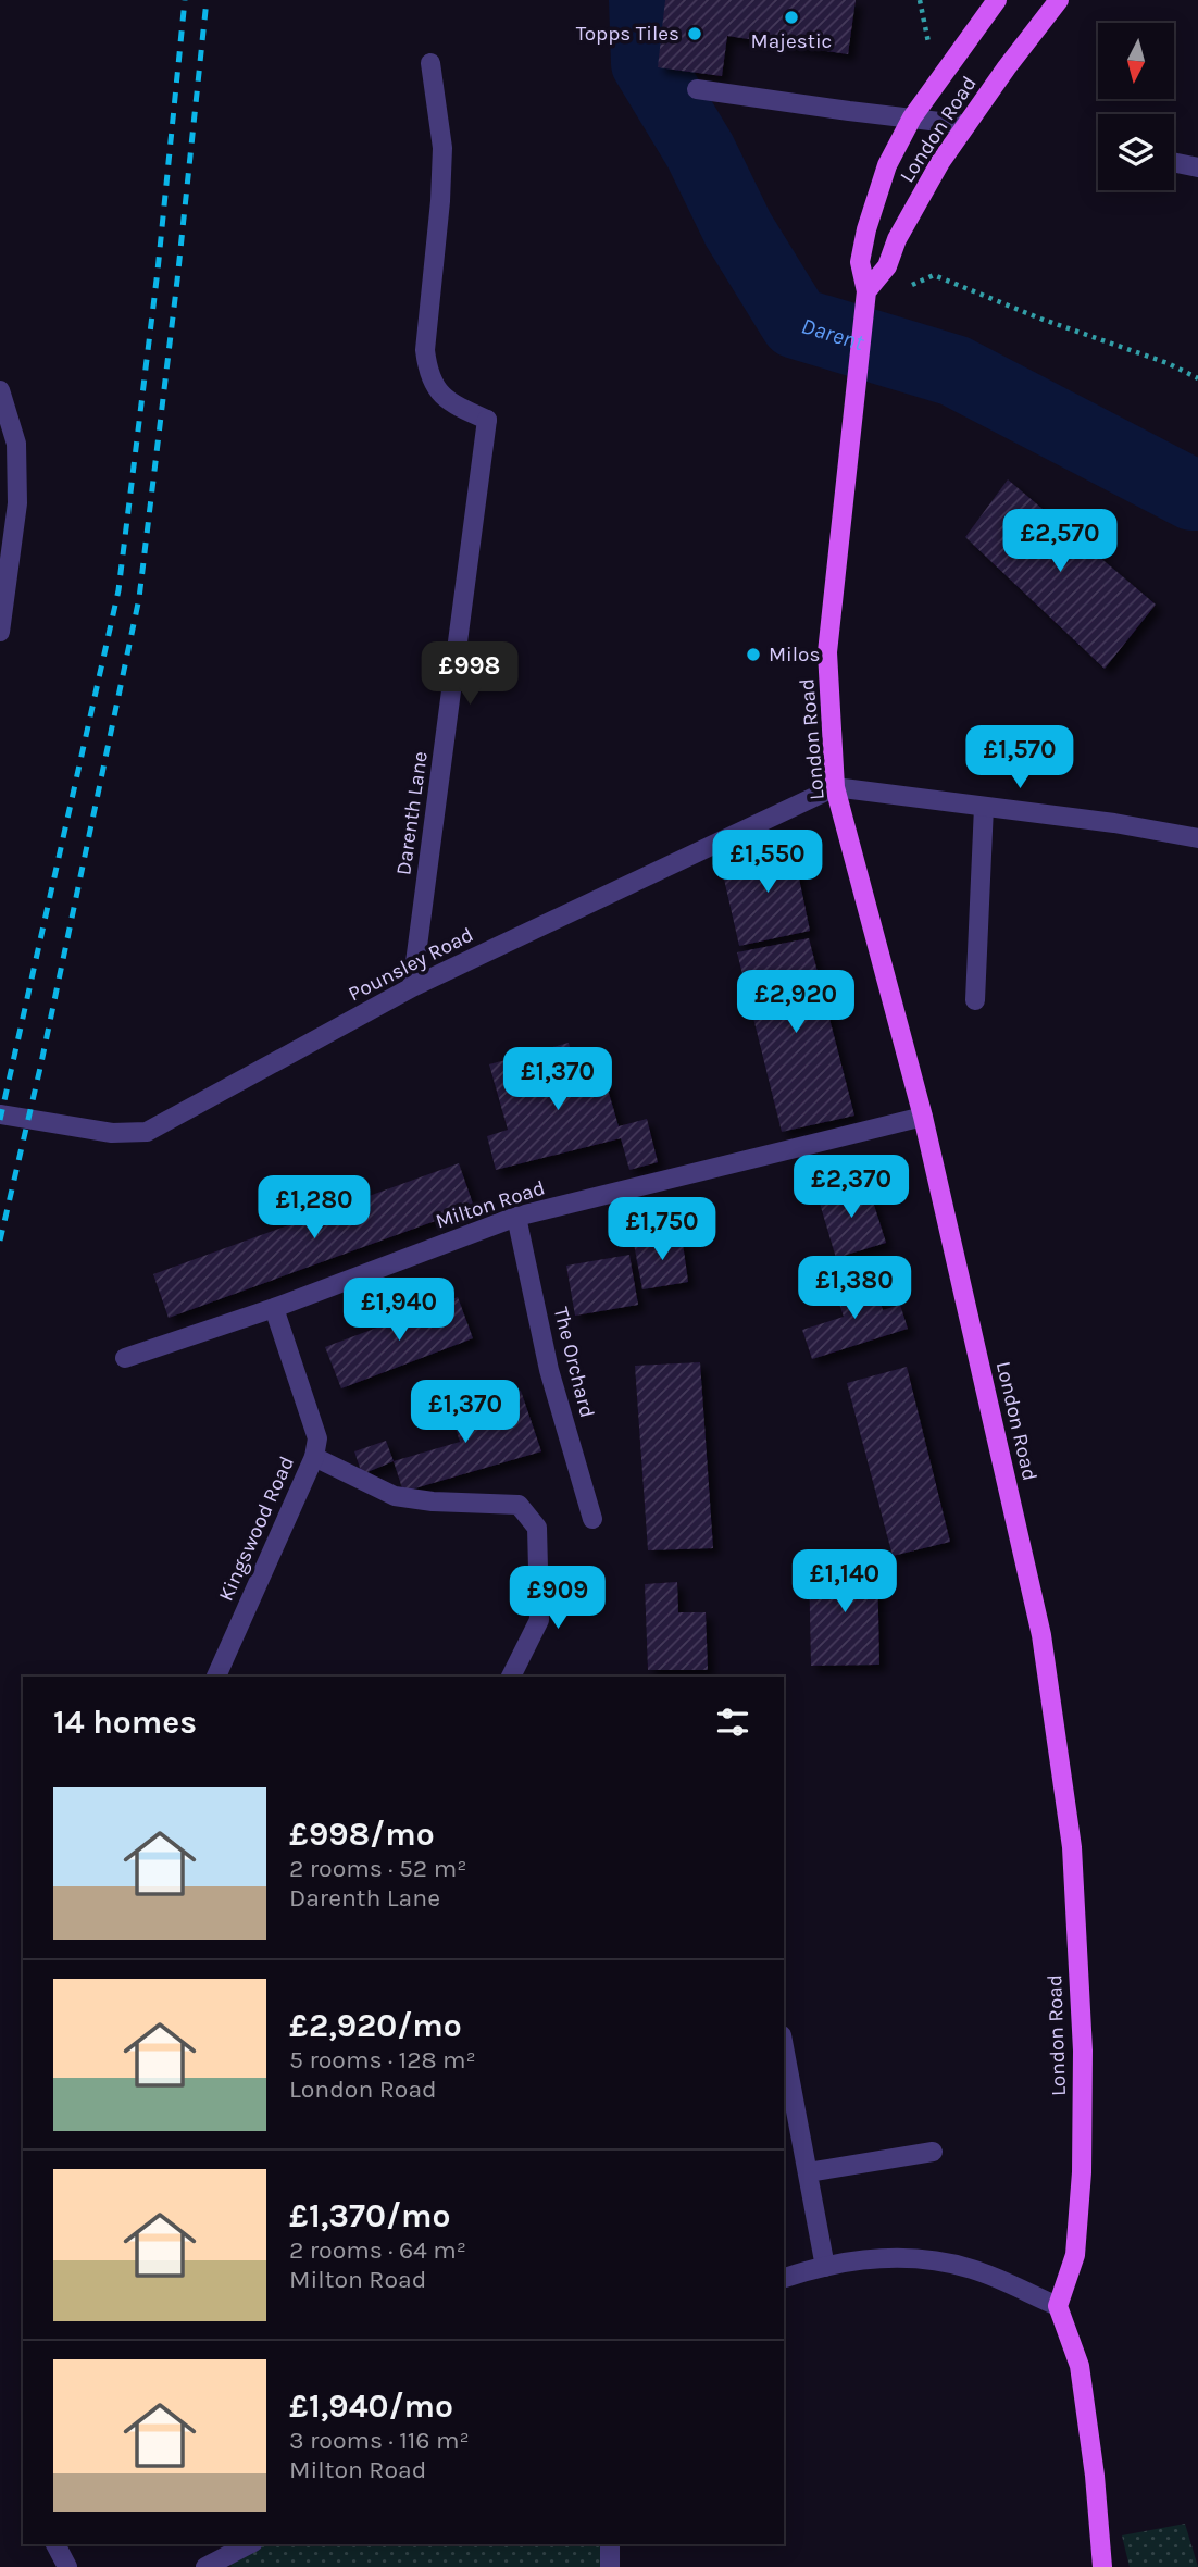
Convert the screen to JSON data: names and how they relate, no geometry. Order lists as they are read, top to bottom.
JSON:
{
  "streets": {
    "main road": ["London Road"],
    "street": [
      "Darenth Lane",
      "Pounsley Road",
      "Milton Road",
      "The Orchard",
      "Kingswood Road"
    ]
  },
  "crossings": [
    ["London Road", "Pounsley Road"],
    ["London Road", "Milton Road"],
    ["Darenth Lane", "Pounsley Road"],
    ["Milton Road", "The Orchard"],
    ["Milton Road", "Kingswood Road"]
  ],
  "water": ["Darent"],
  "places": ["Majestic", "Topps Tiles", "Milos"],
  "north": "bottom",
  "page": {
    "price": [
      "£2,570",
      "£998",
      "£1,570",
      "£1,550",
      "£2,920",
      "£1,370",
      "£2,370",
      "£1,280",
      "£1,750",
      "£1,380",
      "£1,940",
      "£1,370",
      "£1,140",
      "£909"
    ],
    "heading": "14 homes",
    "list": [
      {
        "name": "£998/mo",
        "note": "2 rooms · 52 m² · Darenth Lane"
      },
      {
        "name": "£2,920/mo",
        "note": "5 rooms · 128 m² · London Road"
      },
      {
        "name": "£1,370/mo",
        "note": "2 rooms · 64 m² · Milton Road"
      },
      {
        "name": "£1,940/mo",
        "note": "3 rooms · 116 m² · Milton Road"
      }
    ]
  }
}
